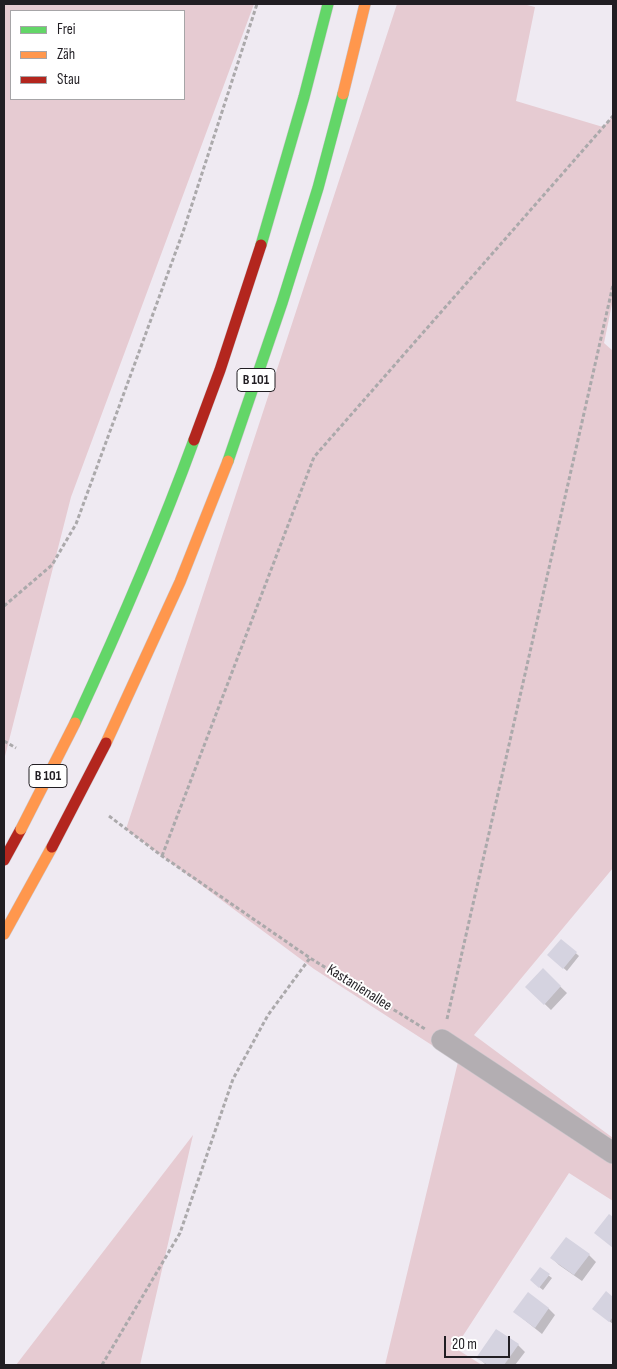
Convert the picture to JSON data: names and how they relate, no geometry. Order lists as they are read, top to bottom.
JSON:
{
  "streets": {
    "highway": ["B 101"],
    "path": ["Kastanienallee"]
  },
  "legend": ["Frei", "Zäh", "Stau"],
  "scale_bar": "20 m"
}
